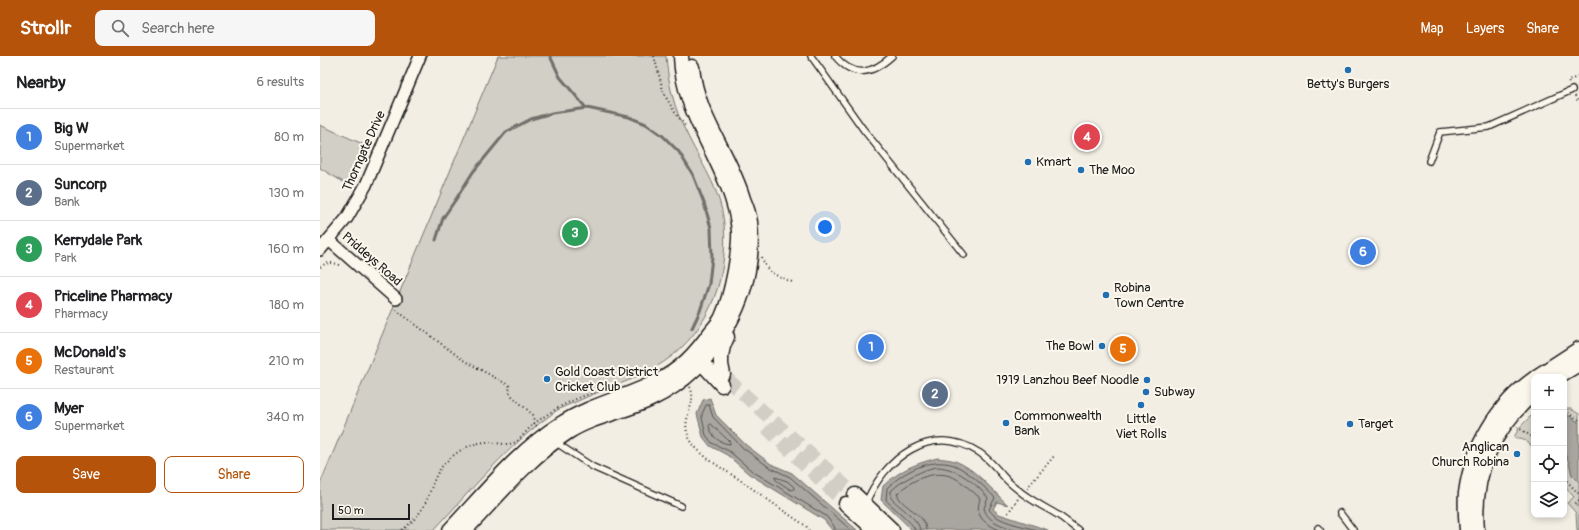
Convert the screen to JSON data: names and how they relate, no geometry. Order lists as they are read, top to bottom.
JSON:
{
  "streets": {
    "street": ["Thorngate Drive", "Priddeys Road"]
  },
  "crossings": [
    ["Thorngate Drive", "Priddeys Road"]
  ],
  "places": [
    "Betty's Burgers",
    "Kmart",
    "The Moo",
    "Robina Town Centre",
    "The Bowl",
    "Gold Coast District Cricket Club",
    "1919 Lanzhou Beef Noodle",
    "Subway",
    "Little Viet Rolls",
    "Commonwealth Bank",
    "Target",
    "Anglican Church Robina"
  ],
  "scale_bar": "50 m",
  "page": {
    "header": "Strollr",
    "search": "Search here",
    "nav": ["Map", "Layers", "Share"],
    "heading": ["Nearby", "6 results"],
    "list": [
      {
        "mark": "1",
        "name": "Big W",
        "note": "Supermarket",
        "value": "80 m"
      },
      {
        "mark": "2",
        "name": "Suncorp",
        "note": "Bank",
        "value": "130 m"
      },
      {
        "mark": "3",
        "name": "Kerrydale Park",
        "note": "Park",
        "value": "160 m"
      },
      {
        "mark": "4",
        "name": "Priceline Pharmacy",
        "note": "Pharmacy",
        "value": "180 m"
      },
      {
        "mark": "5",
        "name": "McDonald's",
        "note": "Restaurant",
        "value": "210 m"
      },
      {
        "mark": "6",
        "name": "Myer",
        "note": "Supermarket",
        "value": "340 m"
      }
    ],
    "pins": [
      "4",
      "3",
      "6",
      "1",
      "5",
      "2"
    ],
    "map_buttons": ["+", "−"],
    "buttons": ["Save", "Share"],
    "scale": "50 m"
  }
}
